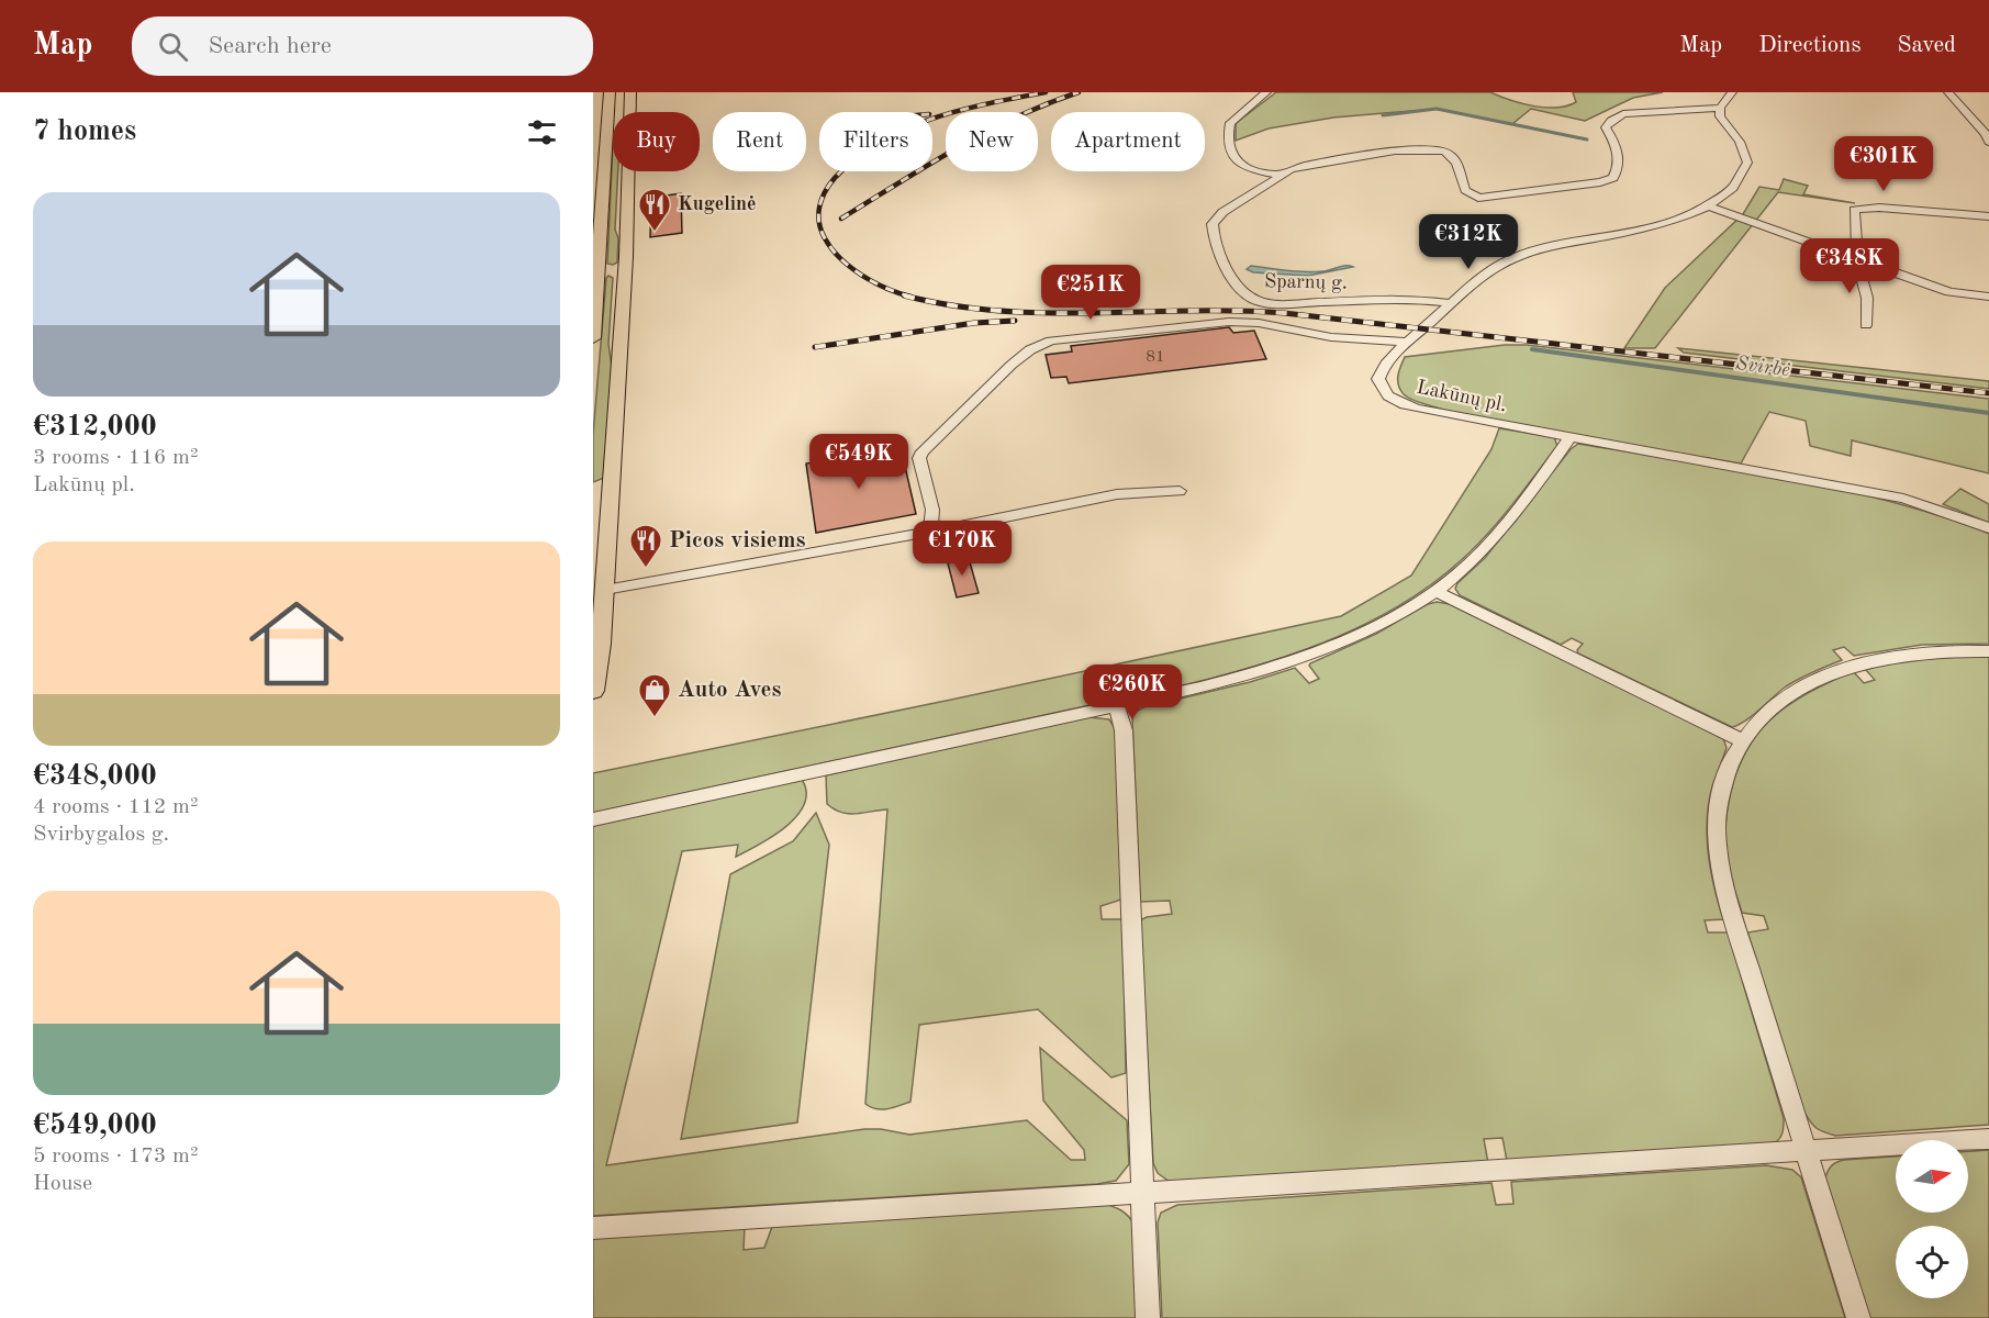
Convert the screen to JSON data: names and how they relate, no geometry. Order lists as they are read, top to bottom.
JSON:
{
  "streets": {
    "street": ["Sparnų g.", "Lakūnų pl."]
  },
  "crossings": [
    ["Sparnų g.", "Lakūnų pl."]
  ],
  "water": ["Svirbė"],
  "places": {
    "restaurant": ["Kugelinė", "Picos visiems"],
    "shop": ["Auto Aves"]
  },
  "house_numbers": ["81"],
  "north": "right",
  "page": {
    "header": "Map",
    "search": "Search here",
    "nav": ["Map", "Directions", "Saved"],
    "heading": "7 homes",
    "chip": [
      "Buy",
      "Rent",
      "Filters",
      "New",
      "Apartment"
    ],
    "price": [
      "€301K",
      "€312K",
      "€348K",
      "€251K",
      "€549K",
      "€170K",
      "€260K"
    ],
    "list": [
      {
        "name": "€312,000",
        "note": "3 rooms · 116 m² · Lakūnų pl."
      },
      {
        "name": "€348,000",
        "note": "4 rooms · 112 m² · Svirbygalos g."
      },
      {
        "name": "€549,000",
        "note": "5 rooms · 173 m² · House"
      }
    ]
  }
}
